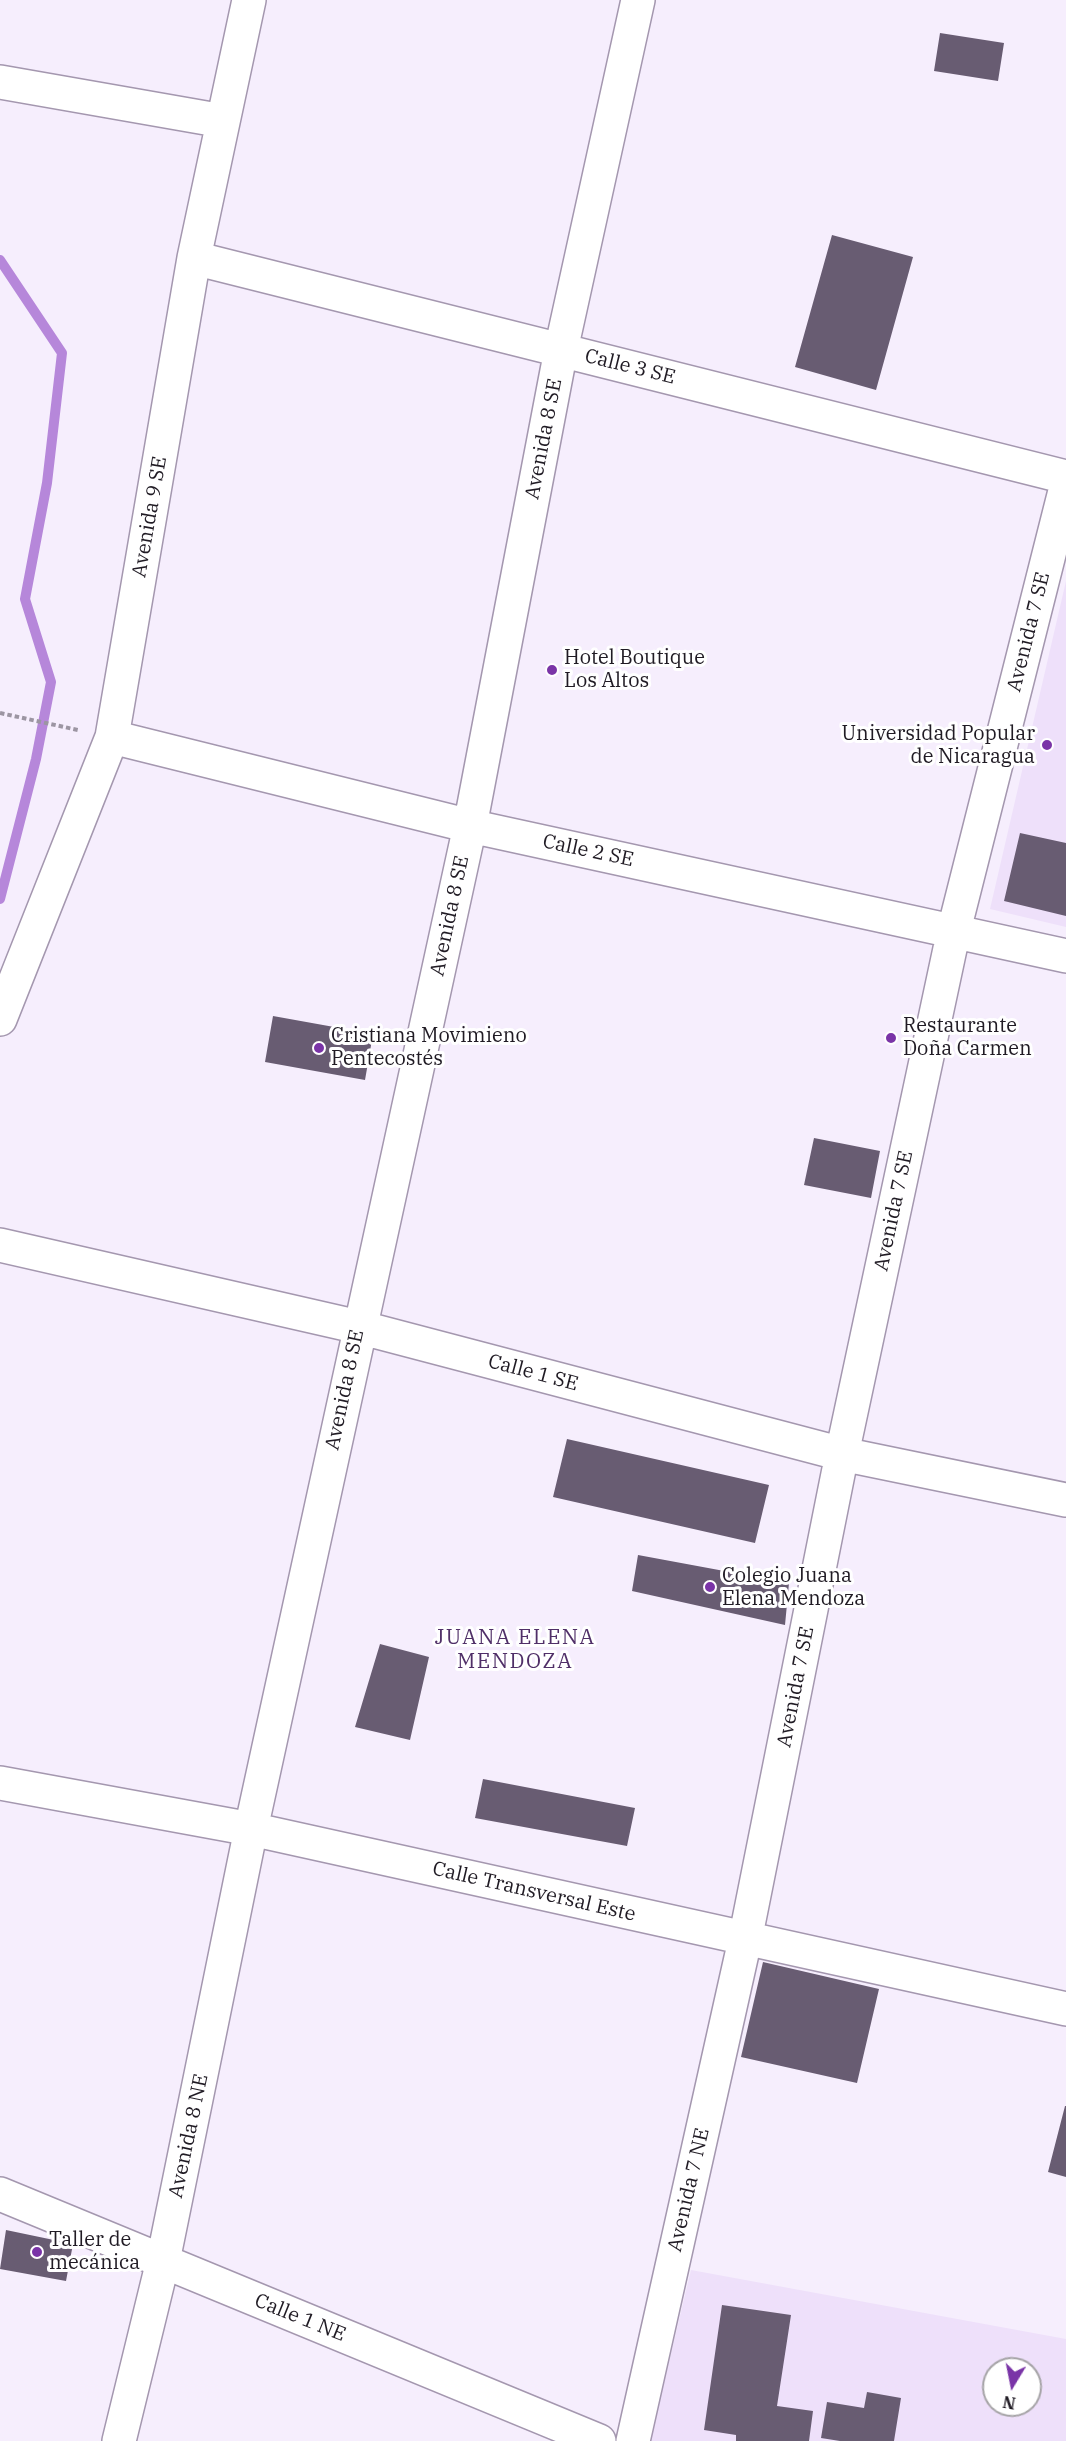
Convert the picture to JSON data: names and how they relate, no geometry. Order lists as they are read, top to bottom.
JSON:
{
  "streets": {
    "street": [
      "Calle 3 SE",
      "Avenida 8 SE",
      "Avenida 9 SE",
      "Avenida 7 SE",
      "Calle 2 SE",
      "Calle 1 SE",
      "Calle Transversal Este",
      "Avenida 8 NE",
      "Avenida 7 NE",
      "Calle 1 NE"
    ]
  },
  "crossings": [
    ["Calle 3 SE", "Avenida 8 SE"],
    ["Calle 3 SE", "Avenida 9 SE"],
    ["Avenida 8 SE", "Calle 2 SE"],
    ["Avenida 8 SE", "Calle 1 SE"],
    ["Avenida 8 SE", "Calle Transversal Este"],
    ["Avenida 8 SE", "Avenida 8 NE"],
    ["Avenida 9 SE", "Calle 2 SE"],
    ["Avenida 7 SE", "Calle 2 SE"],
    ["Avenida 7 SE", "Calle 1 SE"],
    ["Avenida 7 SE", "Calle Transversal Este"],
    ["Avenida 7 SE", "Avenida 7 NE"],
    ["Calle Transversal Este", "Avenida 8 NE"],
    ["Calle Transversal Este", "Avenida 7 NE"],
    ["Avenida 8 NE", "Calle 1 NE"]
  ],
  "districts": ["JUANA ELENA MENDOZA"],
  "places": [
    "Hotel Boutique Los Altos",
    "Universidad Popular de Nicaragua",
    "Restaurante Doña Carmen",
    "Cristiana Movimieno Pentecostés",
    "Colegio Juana Elena Mendoza",
    "Taller de mecánica"
  ],
  "north": "bottom"
}
